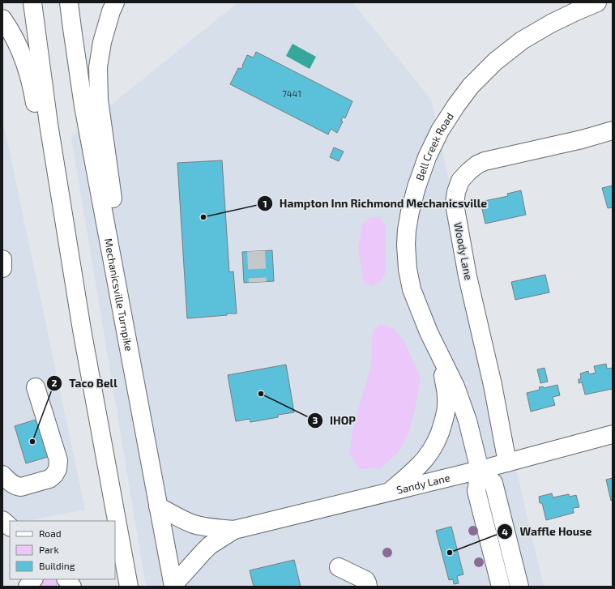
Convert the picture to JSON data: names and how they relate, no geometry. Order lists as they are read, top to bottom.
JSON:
{
  "streets": {
    "main road": [
      "Bell Creek Road",
      "Woody Lane",
      "Mechanicsville Turnpike",
      "Sandy Lane"
    ]
  },
  "crossings": [
    ["Bell Creek Road", "Sandy Lane"],
    ["Woody Lane", "Sandy Lane"],
    ["Mechanicsville Turnpike", "Sandy Lane"]
  ],
  "places": [
    "Hampton Inn Richmond Mechanicsville",
    "IHOP",
    "Taco Bell",
    "Waffle House"
  ],
  "house_numbers": ["7441"],
  "legend": ["Road", "Park", "Building"]
}
